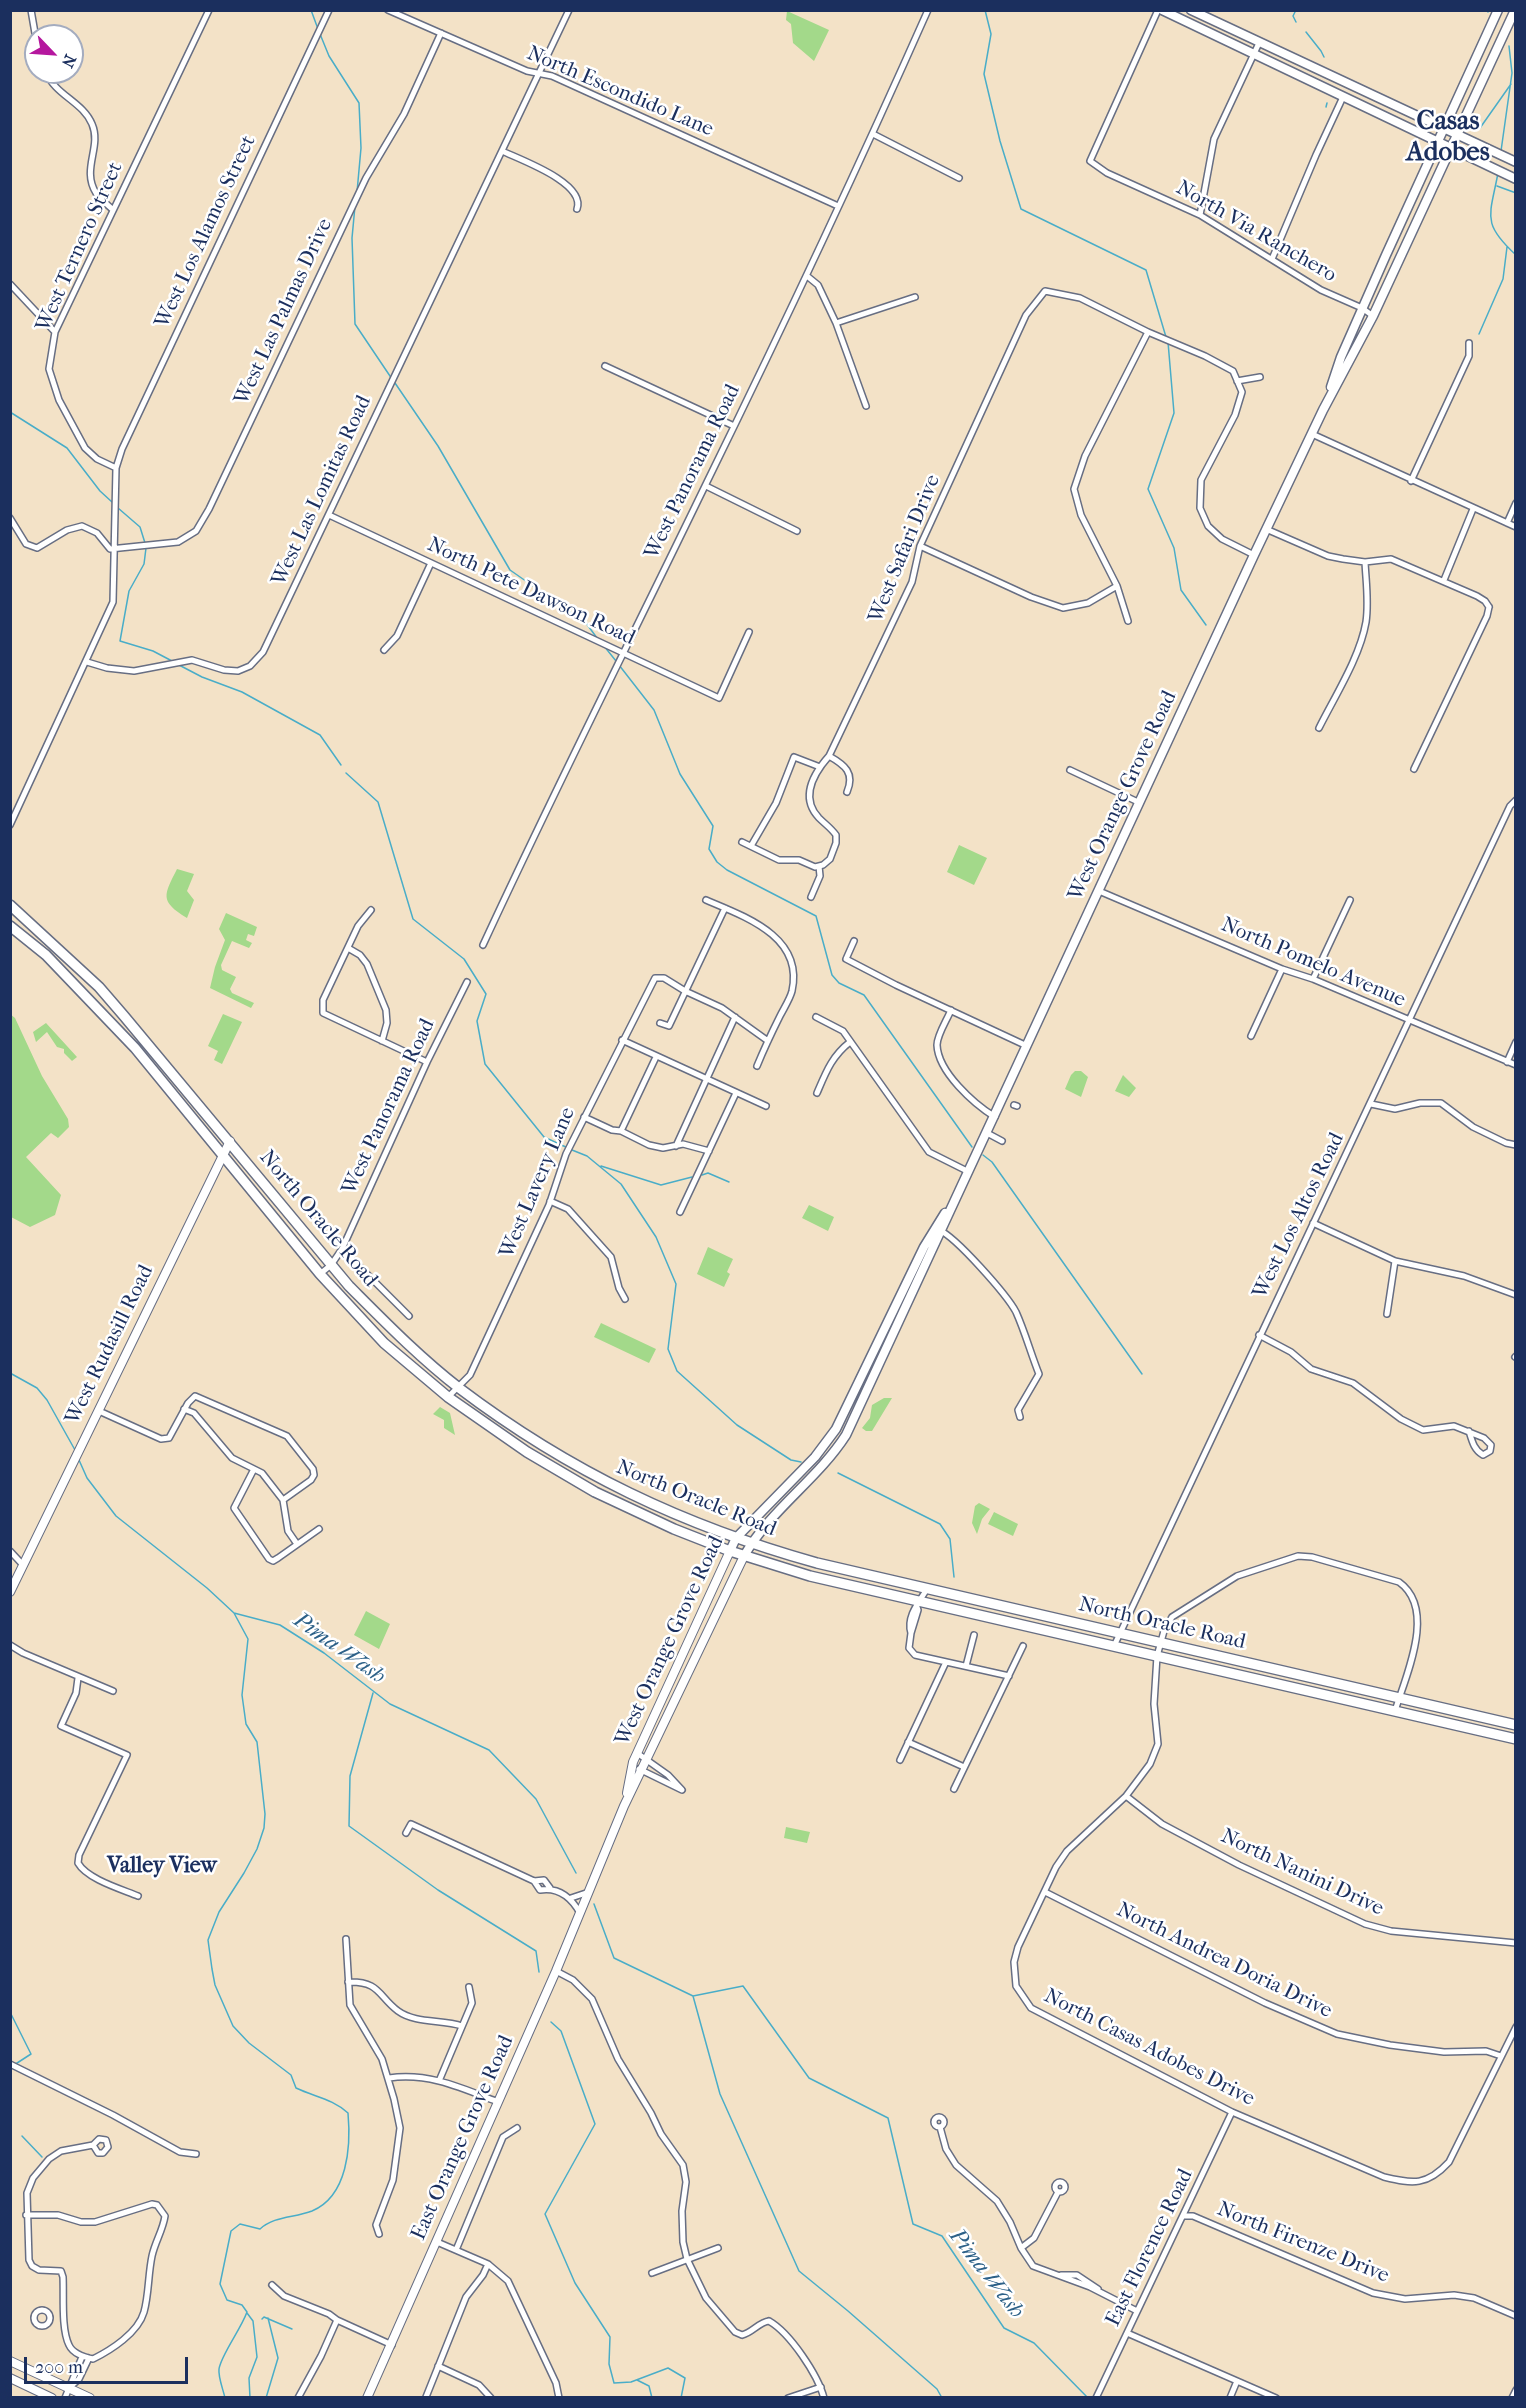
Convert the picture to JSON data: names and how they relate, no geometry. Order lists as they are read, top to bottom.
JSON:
{
  "streets": {
    "highway": ["North Oracle Road"],
    "main road": ["West Orange Grove Road", "West Rudasill Road", "East Orange Grove Road"],
    "street": [
      "North Escondido Lane",
      "West Los Alamos Street",
      "North Via Ranchero",
      "West Ternero Street",
      "West Las Palmas Drive",
      "West Panorama Road",
      "West Las Lomitas Road",
      "West Safari Drive",
      "North Pete Dawson Road",
      "North Pomelo Avenue",
      "West Lavery Lane",
      "West Los Altos Road",
      "North Nanini Drive",
      "North Andrea Doria Drive",
      "North Casas Adobes Drive",
      "North Firenze Drive",
      "East Florence Road"
    ]
  },
  "crossings": [
    ["North Escondido Lane", "West Las Palmas Drive"],
    ["North Escondido Lane", "West Panorama Road"],
    ["North Escondido Lane", "West Las Lomitas Road"],
    ["West Los Alamos Street", "West Ternero Street"],
    ["North Via Ranchero", "West Orange Grove Road"],
    ["West Panorama Road", "North Pete Dawson Road"],
    ["West Panorama Road", "North Oracle Road"],
    ["West Las Lomitas Road", "North Pete Dawson Road"],
    ["West Orange Grove Road", "North Pomelo Avenue"],
    ["West Orange Grove Road", "North Oracle Road"],
    ["West Orange Grove Road", "East Orange Grove Road"],
    ["North Pomelo Avenue", "West Los Altos Road"],
    ["West Lavery Lane", "North Oracle Road"],
    ["West Los Altos Road", "North Oracle Road"],
    ["North Oracle Road", "West Rudasill Road"],
    ["North Oracle Road", "North Casas Adobes Drive"],
    ["North Nanini Drive", "North Casas Adobes Drive"],
    ["North Andrea Doria Drive", "North Casas Adobes Drive"],
    ["North Casas Adobes Drive", "East Florence Road"],
    ["North Firenze Drive", "East Florence Road"]
  ],
  "districts": ["Casas Adobes", "Valley View"],
  "water": ["Pima Wash"],
  "scale_bar": "200 m",
  "north": "bottom right"
}
